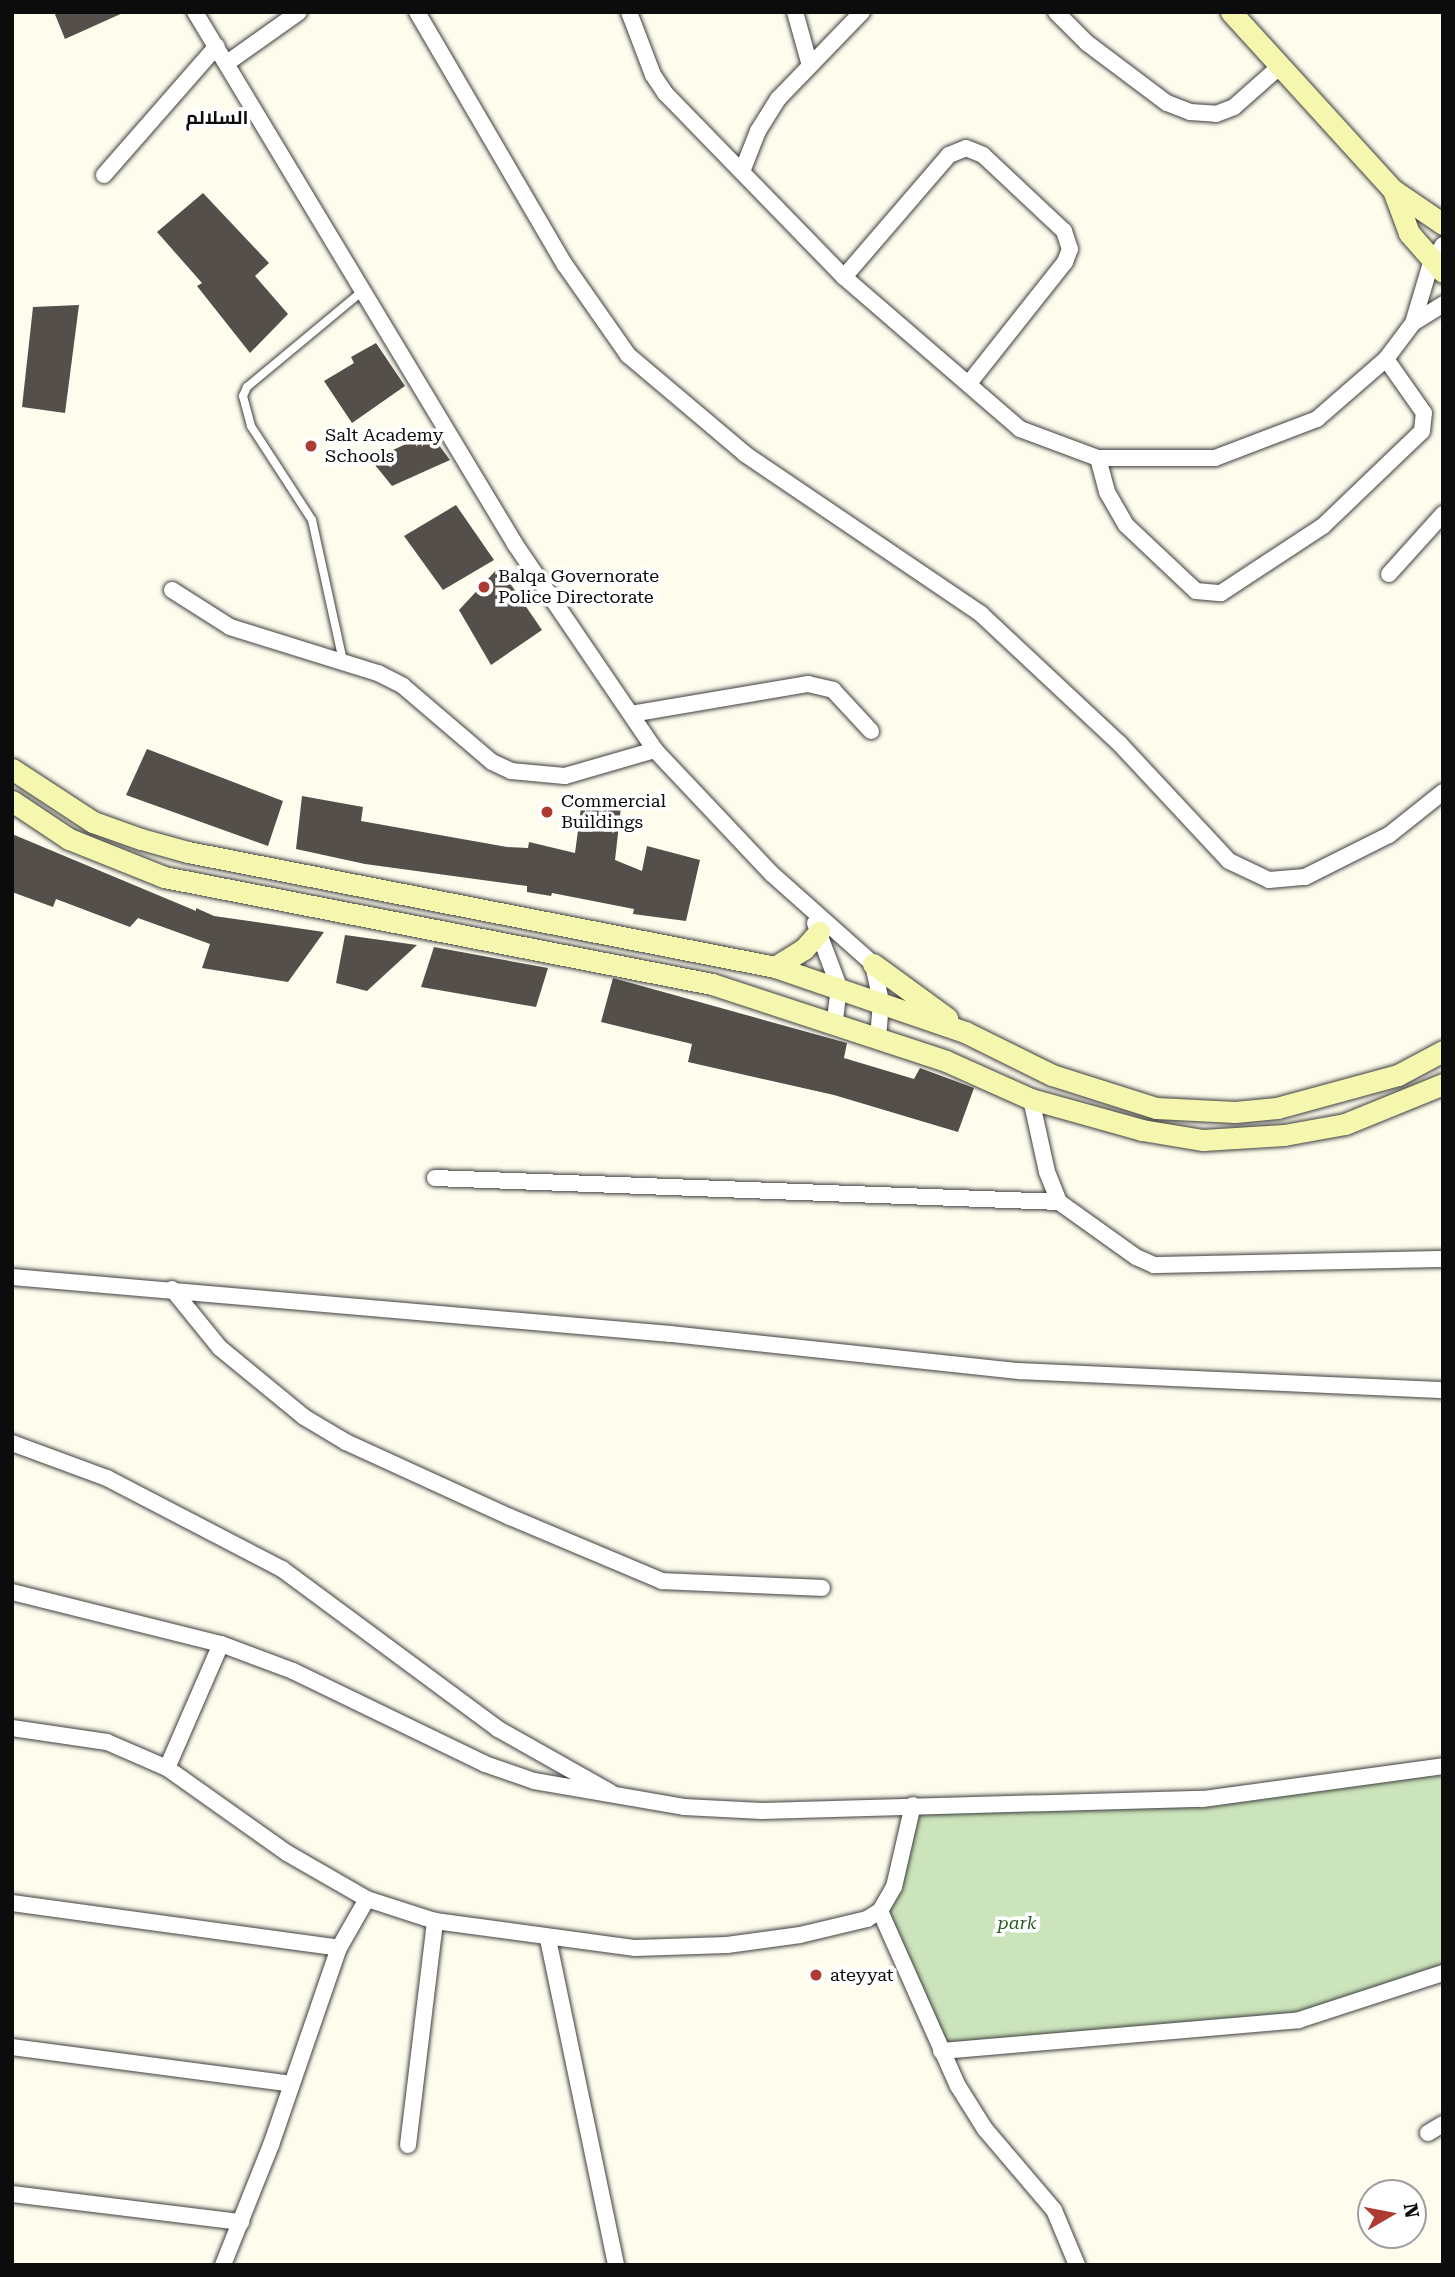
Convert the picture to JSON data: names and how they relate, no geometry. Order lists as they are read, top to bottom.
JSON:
{
  "districts": ["السلالم"],
  "parks": ["park"],
  "places": [
    "Salt Academy Schools",
    "Balqa Governorate Police Directorate",
    "Commercial Buildings",
    "ateyyat"
  ],
  "north": "right"
}
